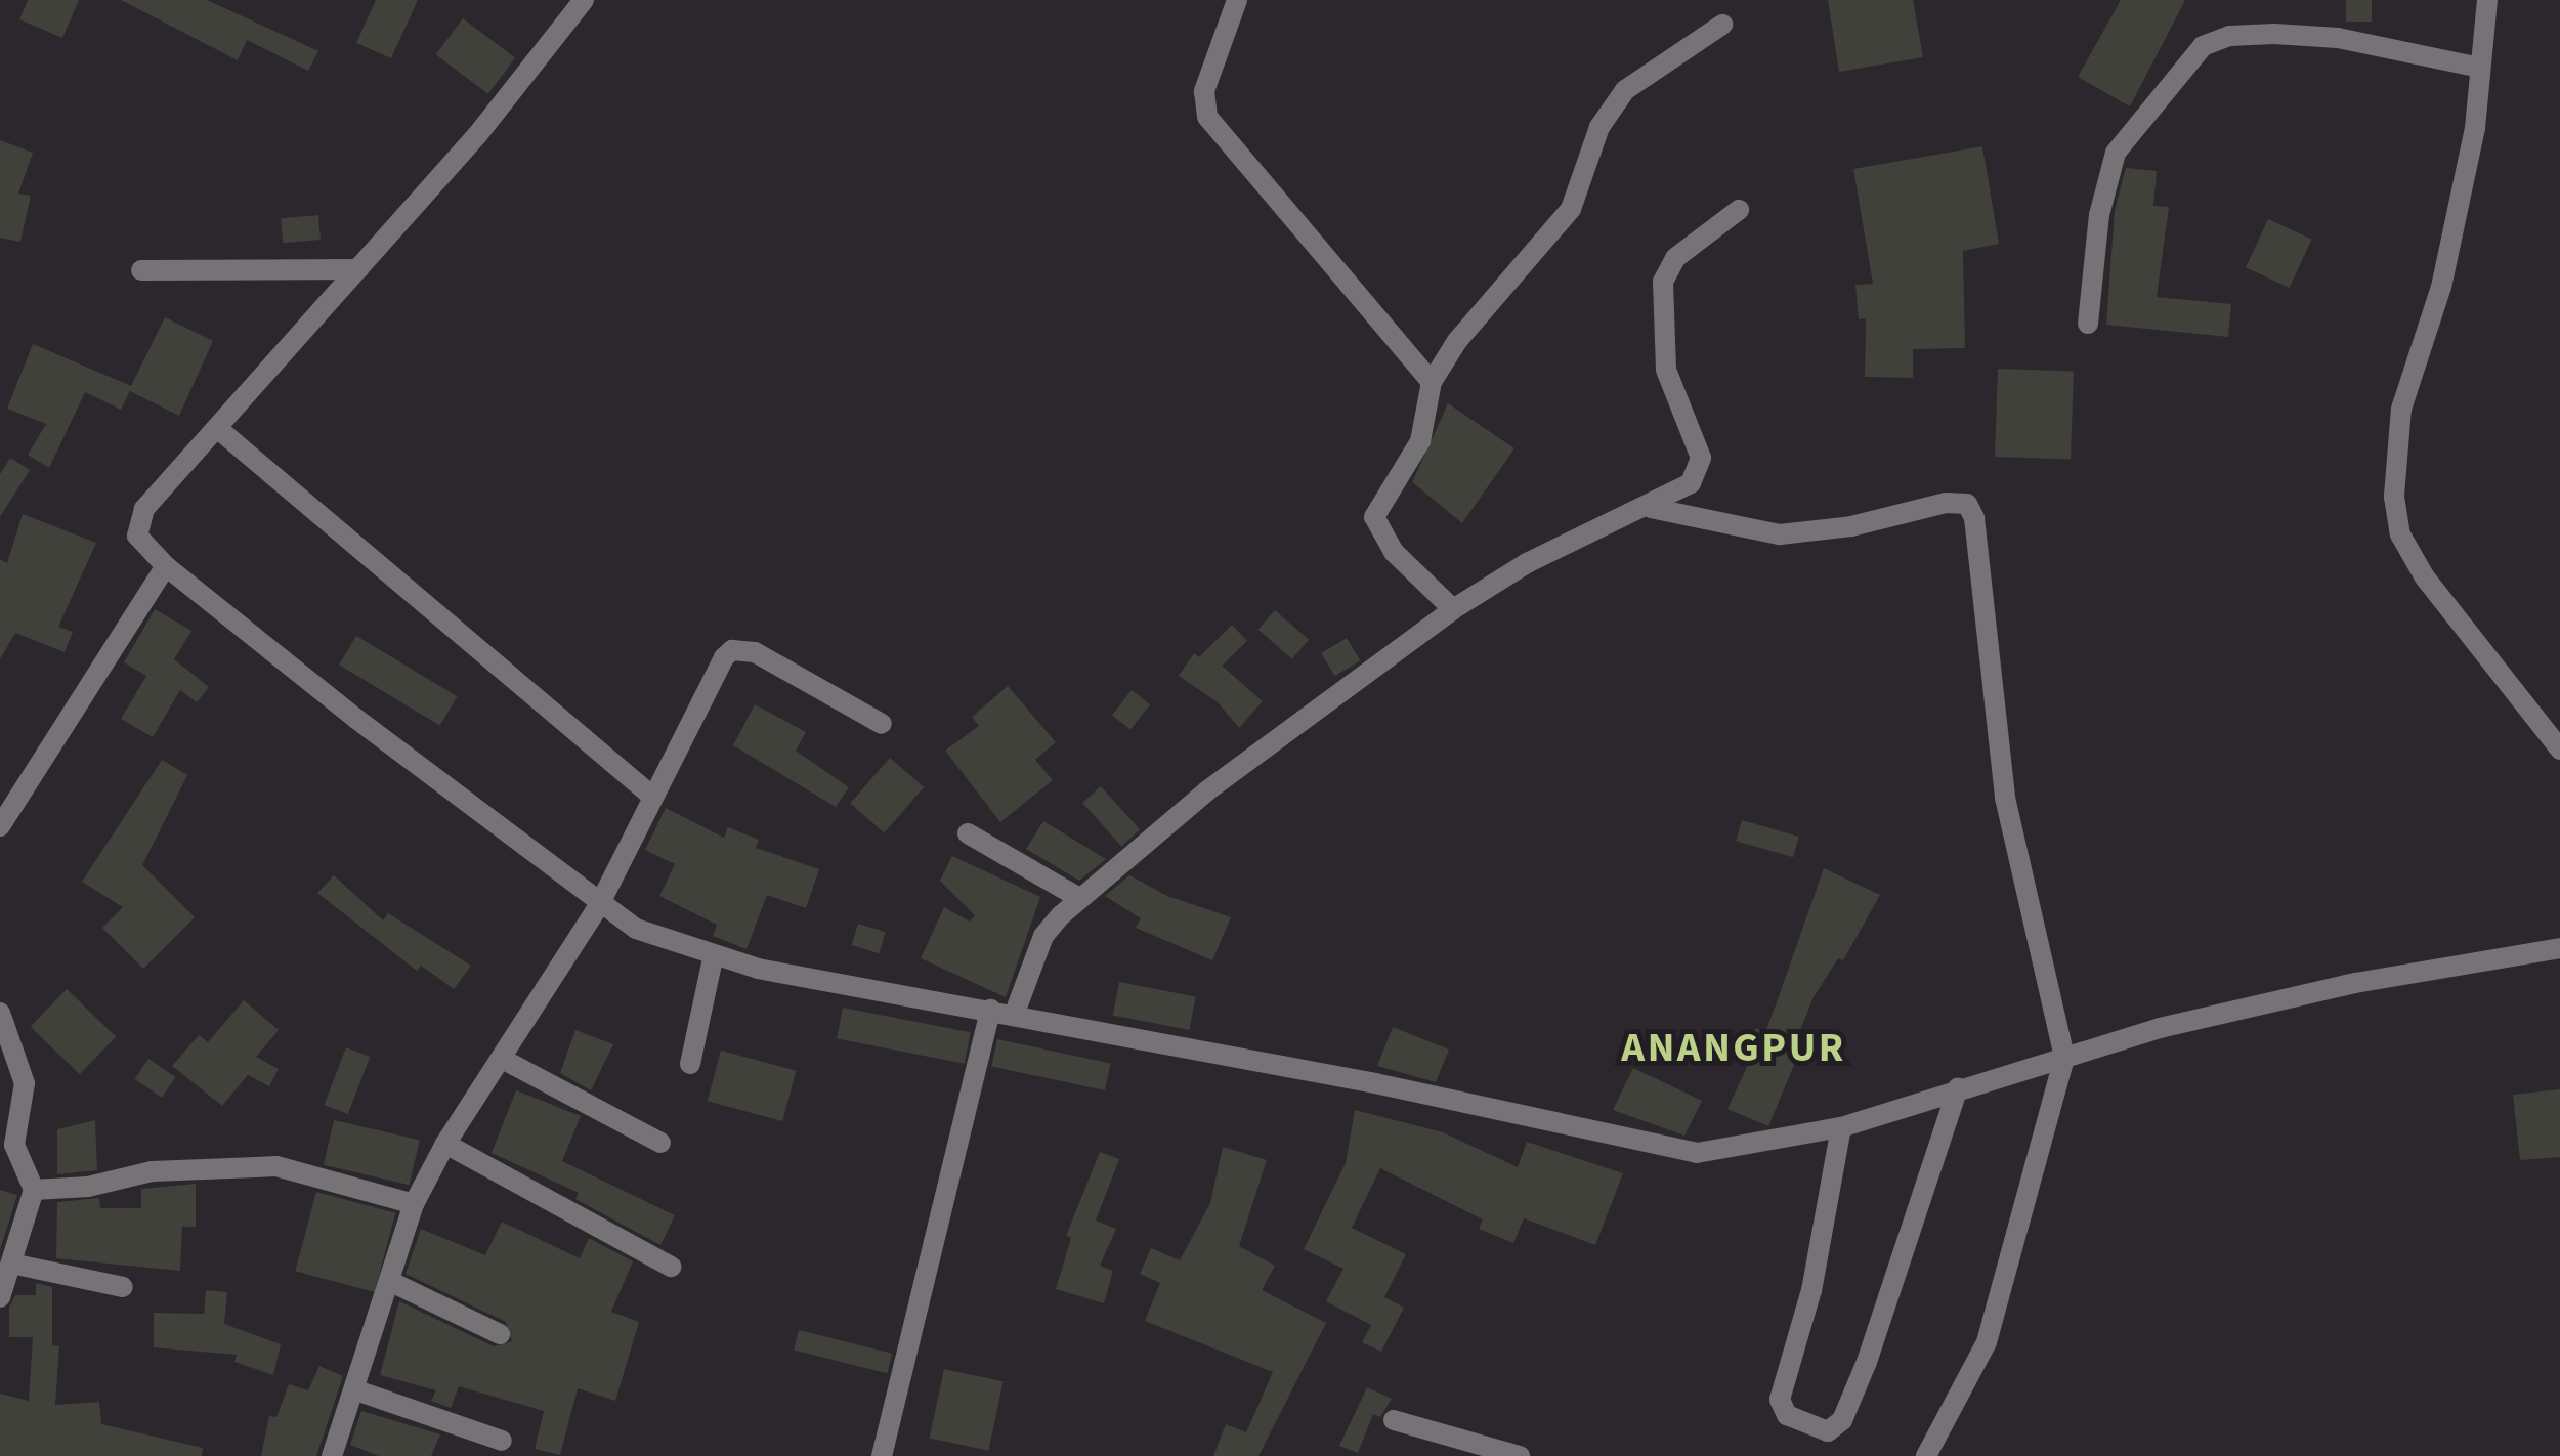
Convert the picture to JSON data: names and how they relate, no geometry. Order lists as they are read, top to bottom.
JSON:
{
  "districts": ["ANANGPUR"]
}
